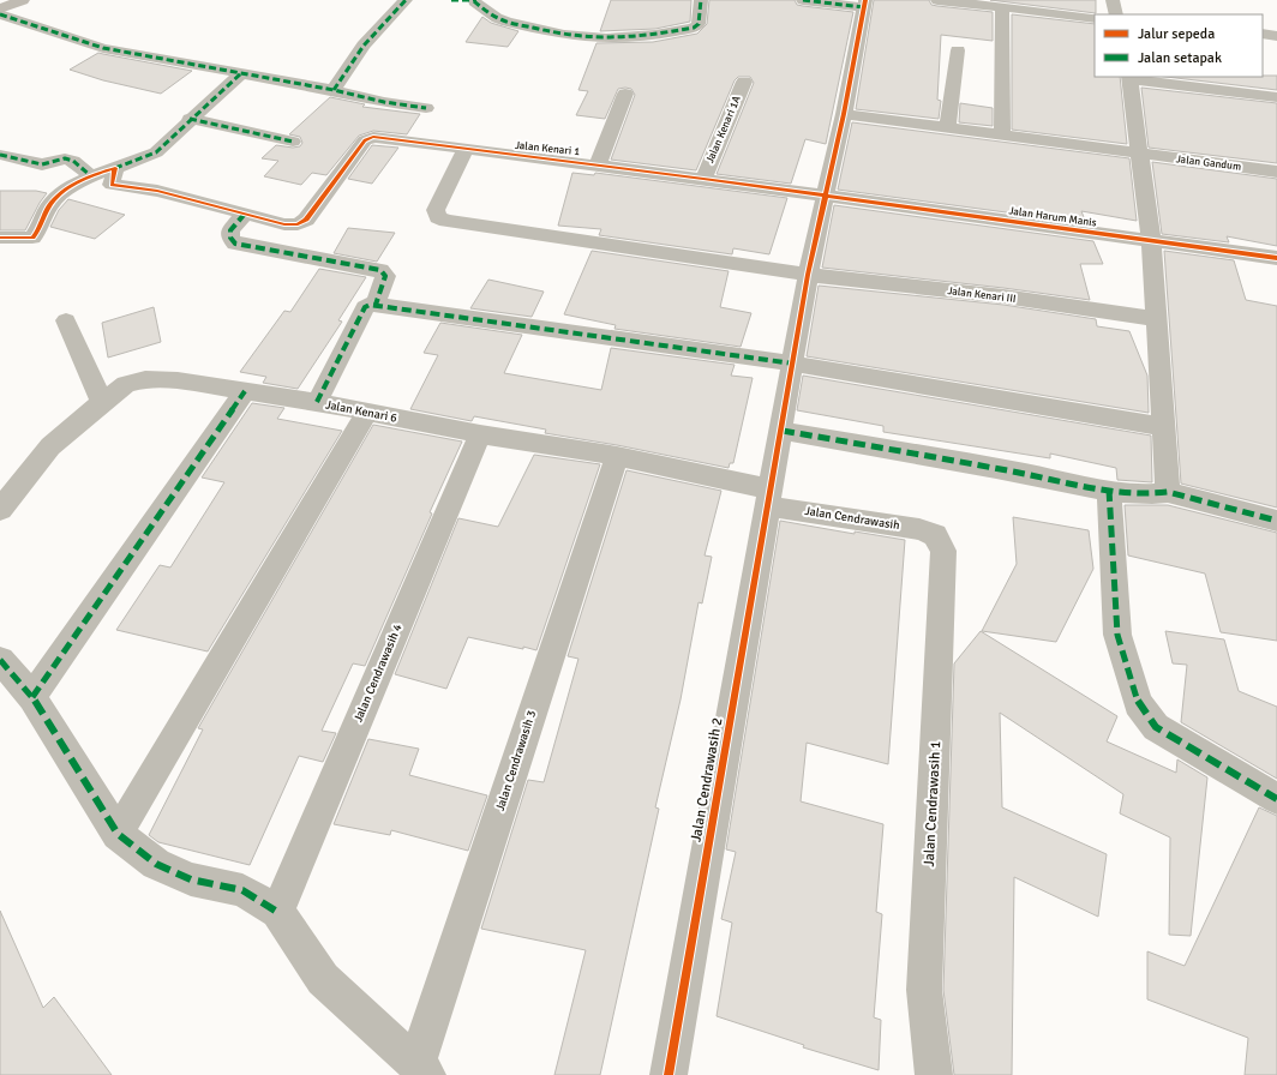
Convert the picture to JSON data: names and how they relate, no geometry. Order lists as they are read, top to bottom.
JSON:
{
  "streets": {
    "street": [
      "Jalan Kenari 1A",
      "Jalan Kenari 1",
      "Jalan Gandum",
      "Jalan Harum Manis",
      "Jalan Kenari III",
      "Jalan Kenari 6",
      "Jalan Cendrawasih",
      "Jalan Cendrawasih 4",
      "Jalan Cendrawasih 3",
      "Jalan Cendrawasih 2",
      "Jalan Cendrawasih 1"
    ]
  },
  "crossings": [
    ["Jalan Kenari 1A", "Jalan Kenari 1"],
    ["Jalan Kenari 1", "Jalan Harum Manis"],
    ["Jalan Kenari 1", "Jalan Kenari III"],
    ["Jalan Kenari 1", "Jalan Cendrawasih 2"],
    ["Jalan Gandum", "Jalan Cendrawasih 2"],
    ["Jalan Harum Manis", "Jalan Cendrawasih 2"],
    ["Jalan Kenari III", "Jalan Cendrawasih 2"],
    ["Jalan Kenari 6", "Jalan Cendrawasih"],
    ["Jalan Kenari 6", "Jalan Cendrawasih 4"],
    ["Jalan Kenari 6", "Jalan Cendrawasih 3"],
    ["Jalan Kenari 6", "Jalan Cendrawasih 2"],
    ["Jalan Cendrawasih", "Jalan Cendrawasih 2"],
    ["Jalan Cendrawasih", "Jalan Cendrawasih 1"]
  ],
  "legend": ["Jalur sepeda", "Jalan setapak"]
}
